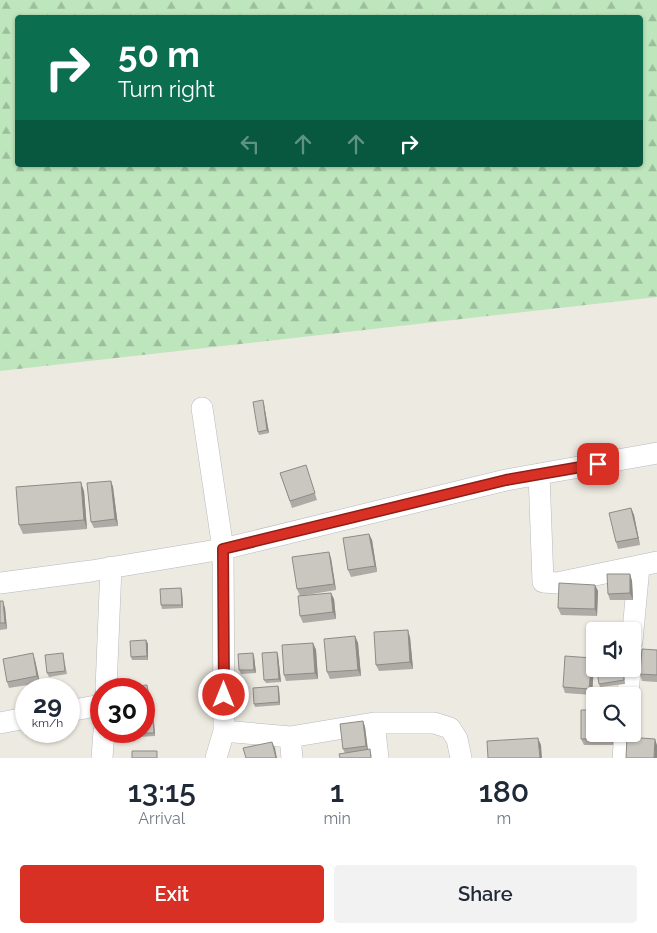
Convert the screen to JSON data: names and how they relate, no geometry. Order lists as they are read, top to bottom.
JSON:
{
  "page": {
    "turn": ["50 m", "Turn right"],
    "speed": "29 km/h",
    "limit": "30",
    "eta": [
      "13:15",
      "Arrival",
      "1",
      "min",
      "180",
      "m"
    ],
    "buttons": ["Exit", "Share"]
  }
}
